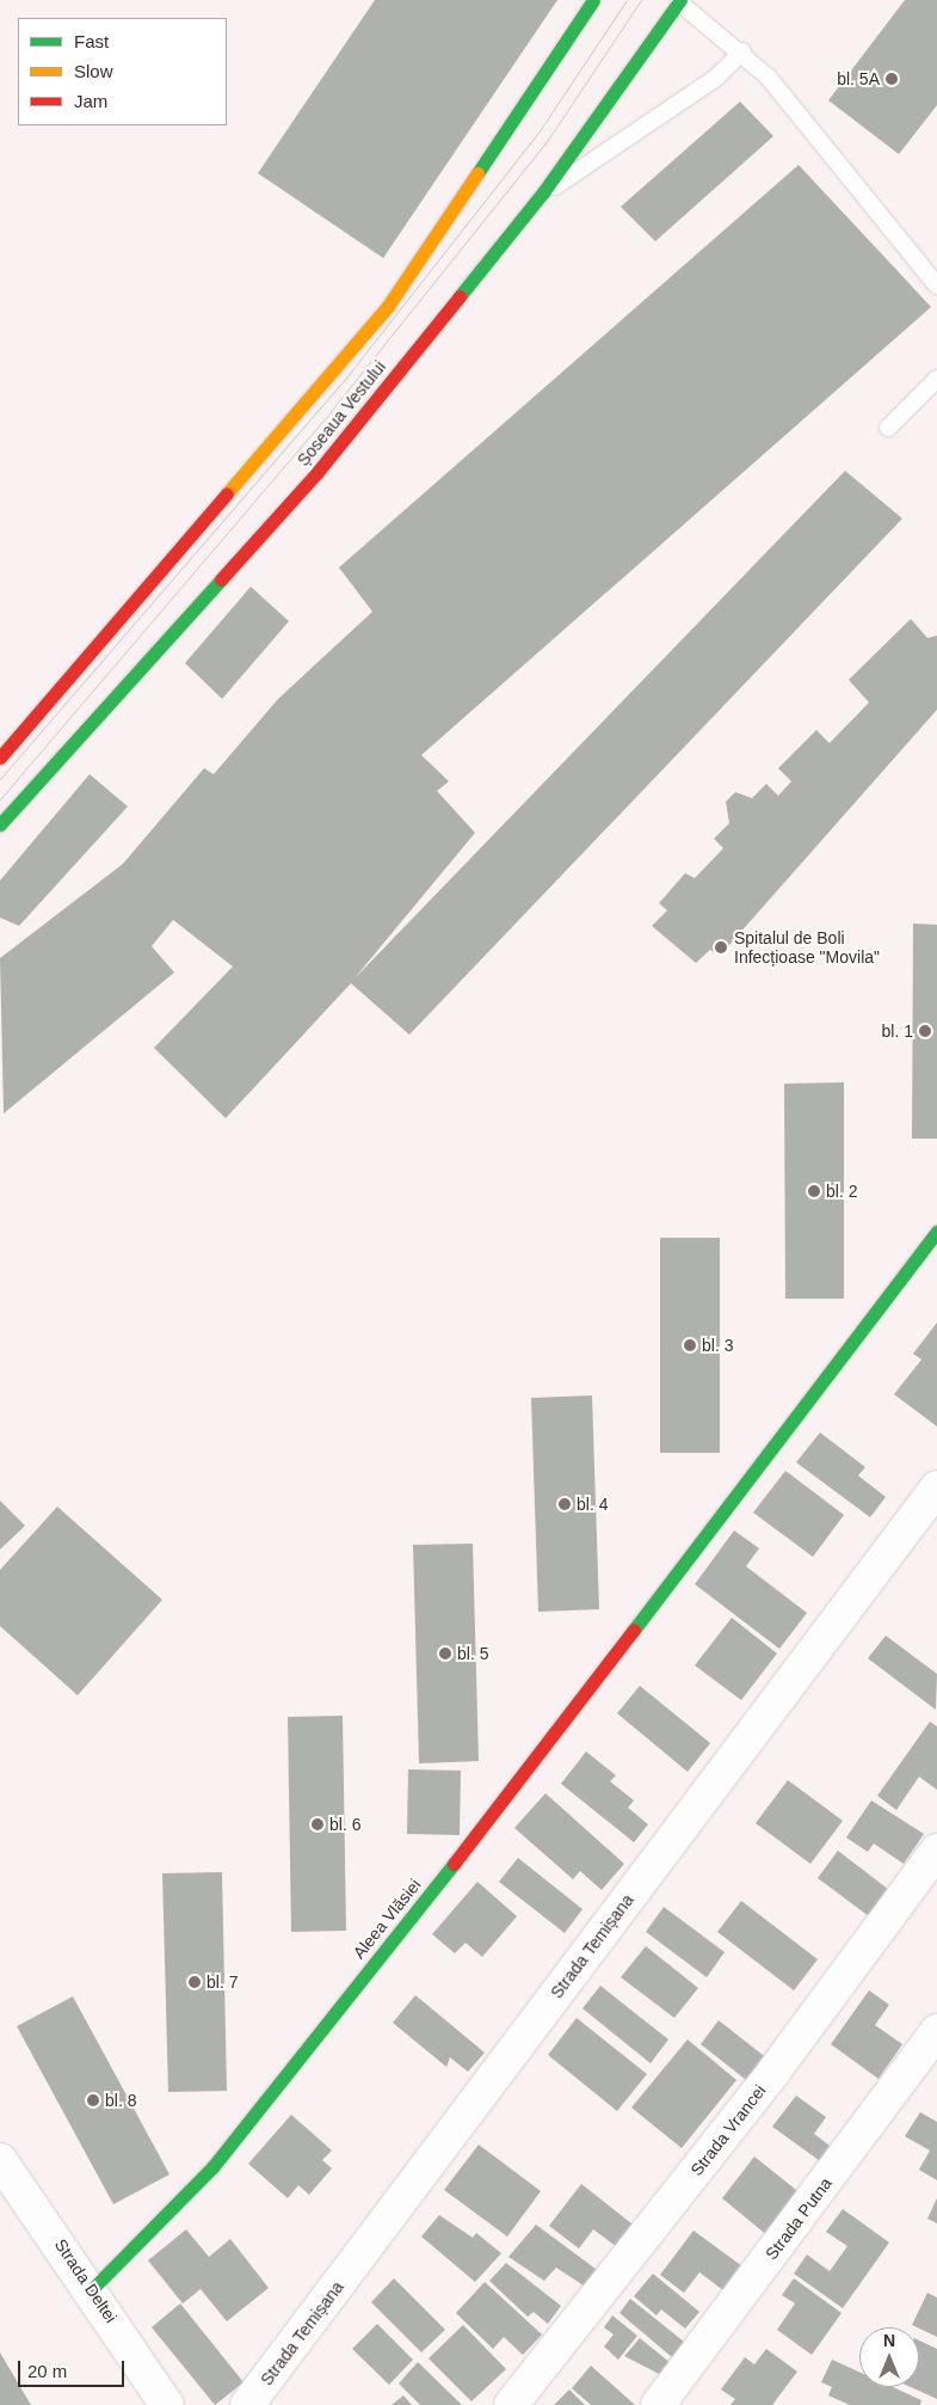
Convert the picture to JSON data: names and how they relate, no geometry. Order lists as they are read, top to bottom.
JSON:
{
  "streets": {
    "main road": ["Șoseaua Vestului", "Aleea Vlăsiei"],
    "street": [
      "Strada Temișana",
      "Strada Vrancei",
      "Strada Putna",
      "Strada Deltei"
    ]
  },
  "crossings": [
    ["Aleea Vlăsiei", "Strada Deltei"]
  ],
  "places": [
    "bl. 5A",
    "Spitalul de Boli Infecțioase \"Movila\"",
    "bl. 1",
    "bl. 2",
    "bl. 3",
    "bl. 4",
    "bl. 5",
    "bl. 6",
    "bl. 7",
    "bl. 8"
  ],
  "legend": ["Fast", "Slow", "Jam"],
  "scale_bar": "20 m",
  "north": "top"
}
